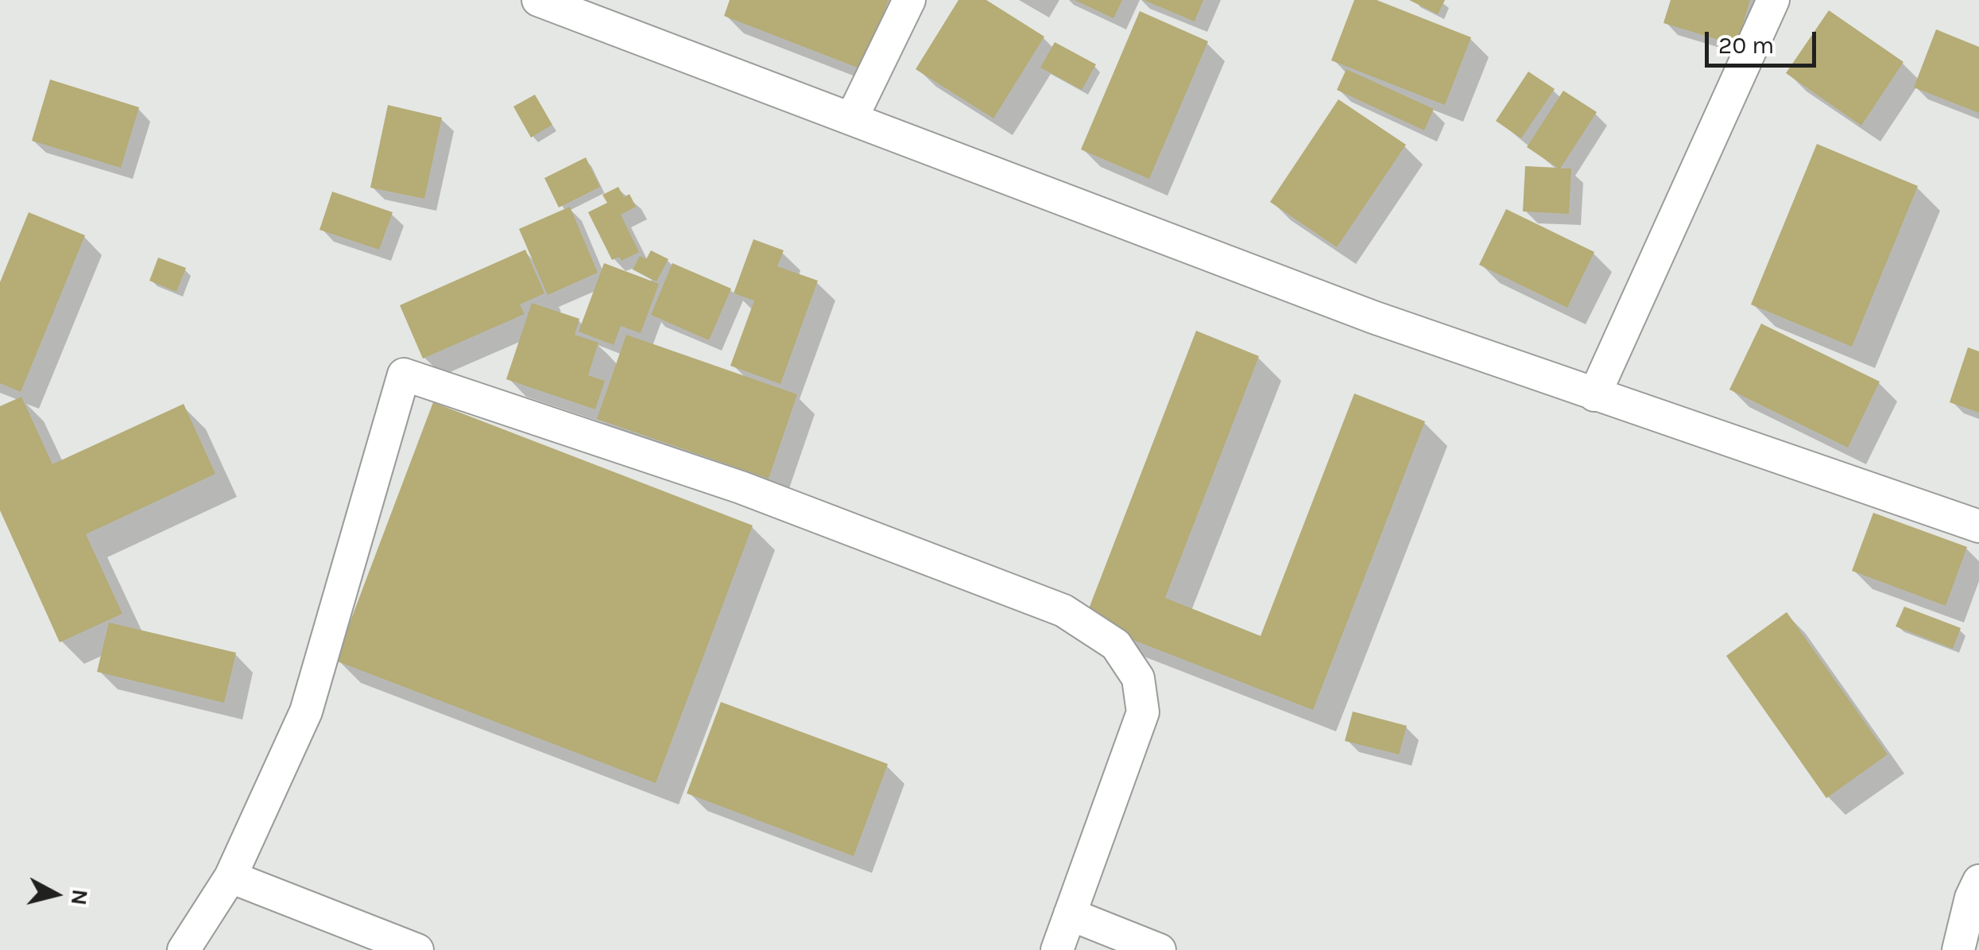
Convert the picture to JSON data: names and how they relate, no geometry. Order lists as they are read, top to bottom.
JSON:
{
  "scale_bar": "20 m",
  "north": "right"
}
